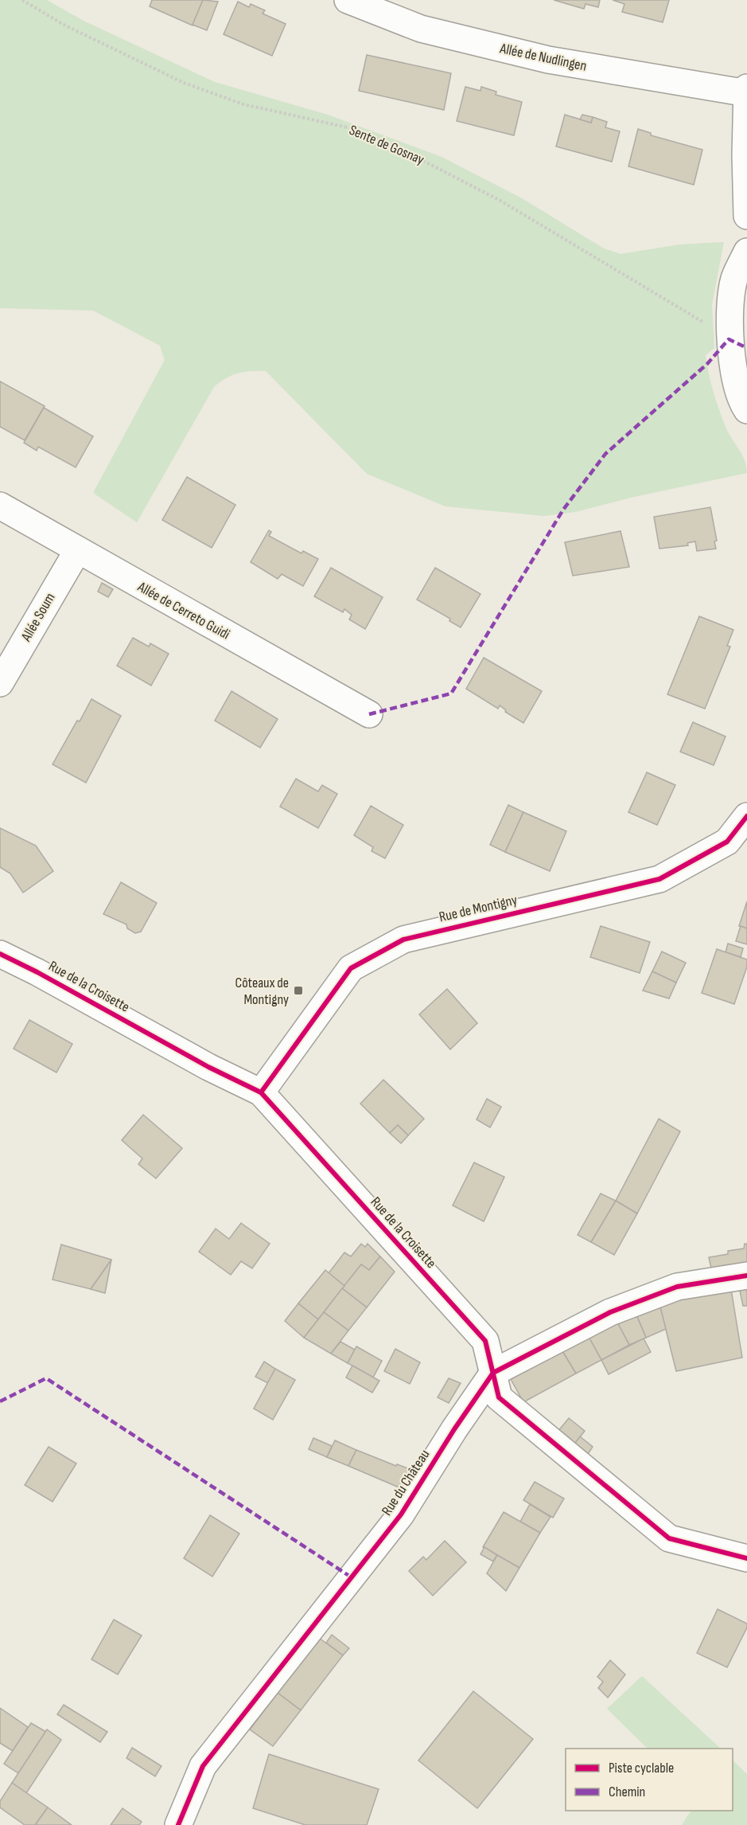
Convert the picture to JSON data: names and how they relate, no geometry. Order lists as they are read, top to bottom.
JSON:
{
  "streets": {
    "street": [
      "Allée de Nudlingen",
      "Allée de Cerreto Guidi",
      "Allée Soum",
      "Rue de Montigny",
      "Rue de la Croisette",
      "Rue du Château"
    ],
    "path": ["Sente de Gosnay"]
  },
  "crossings": [
    ["Allée de Cerreto Guidi", "Allée Soum"],
    ["Rue de Montigny", "Rue de la Croisette"],
    ["Rue de la Croisette", "Rue du Château"]
  ],
  "places": {
    "transit": ["Côteaux de Montigny"]
  },
  "legend": ["Piste cyclable", "Chemin"]
}
